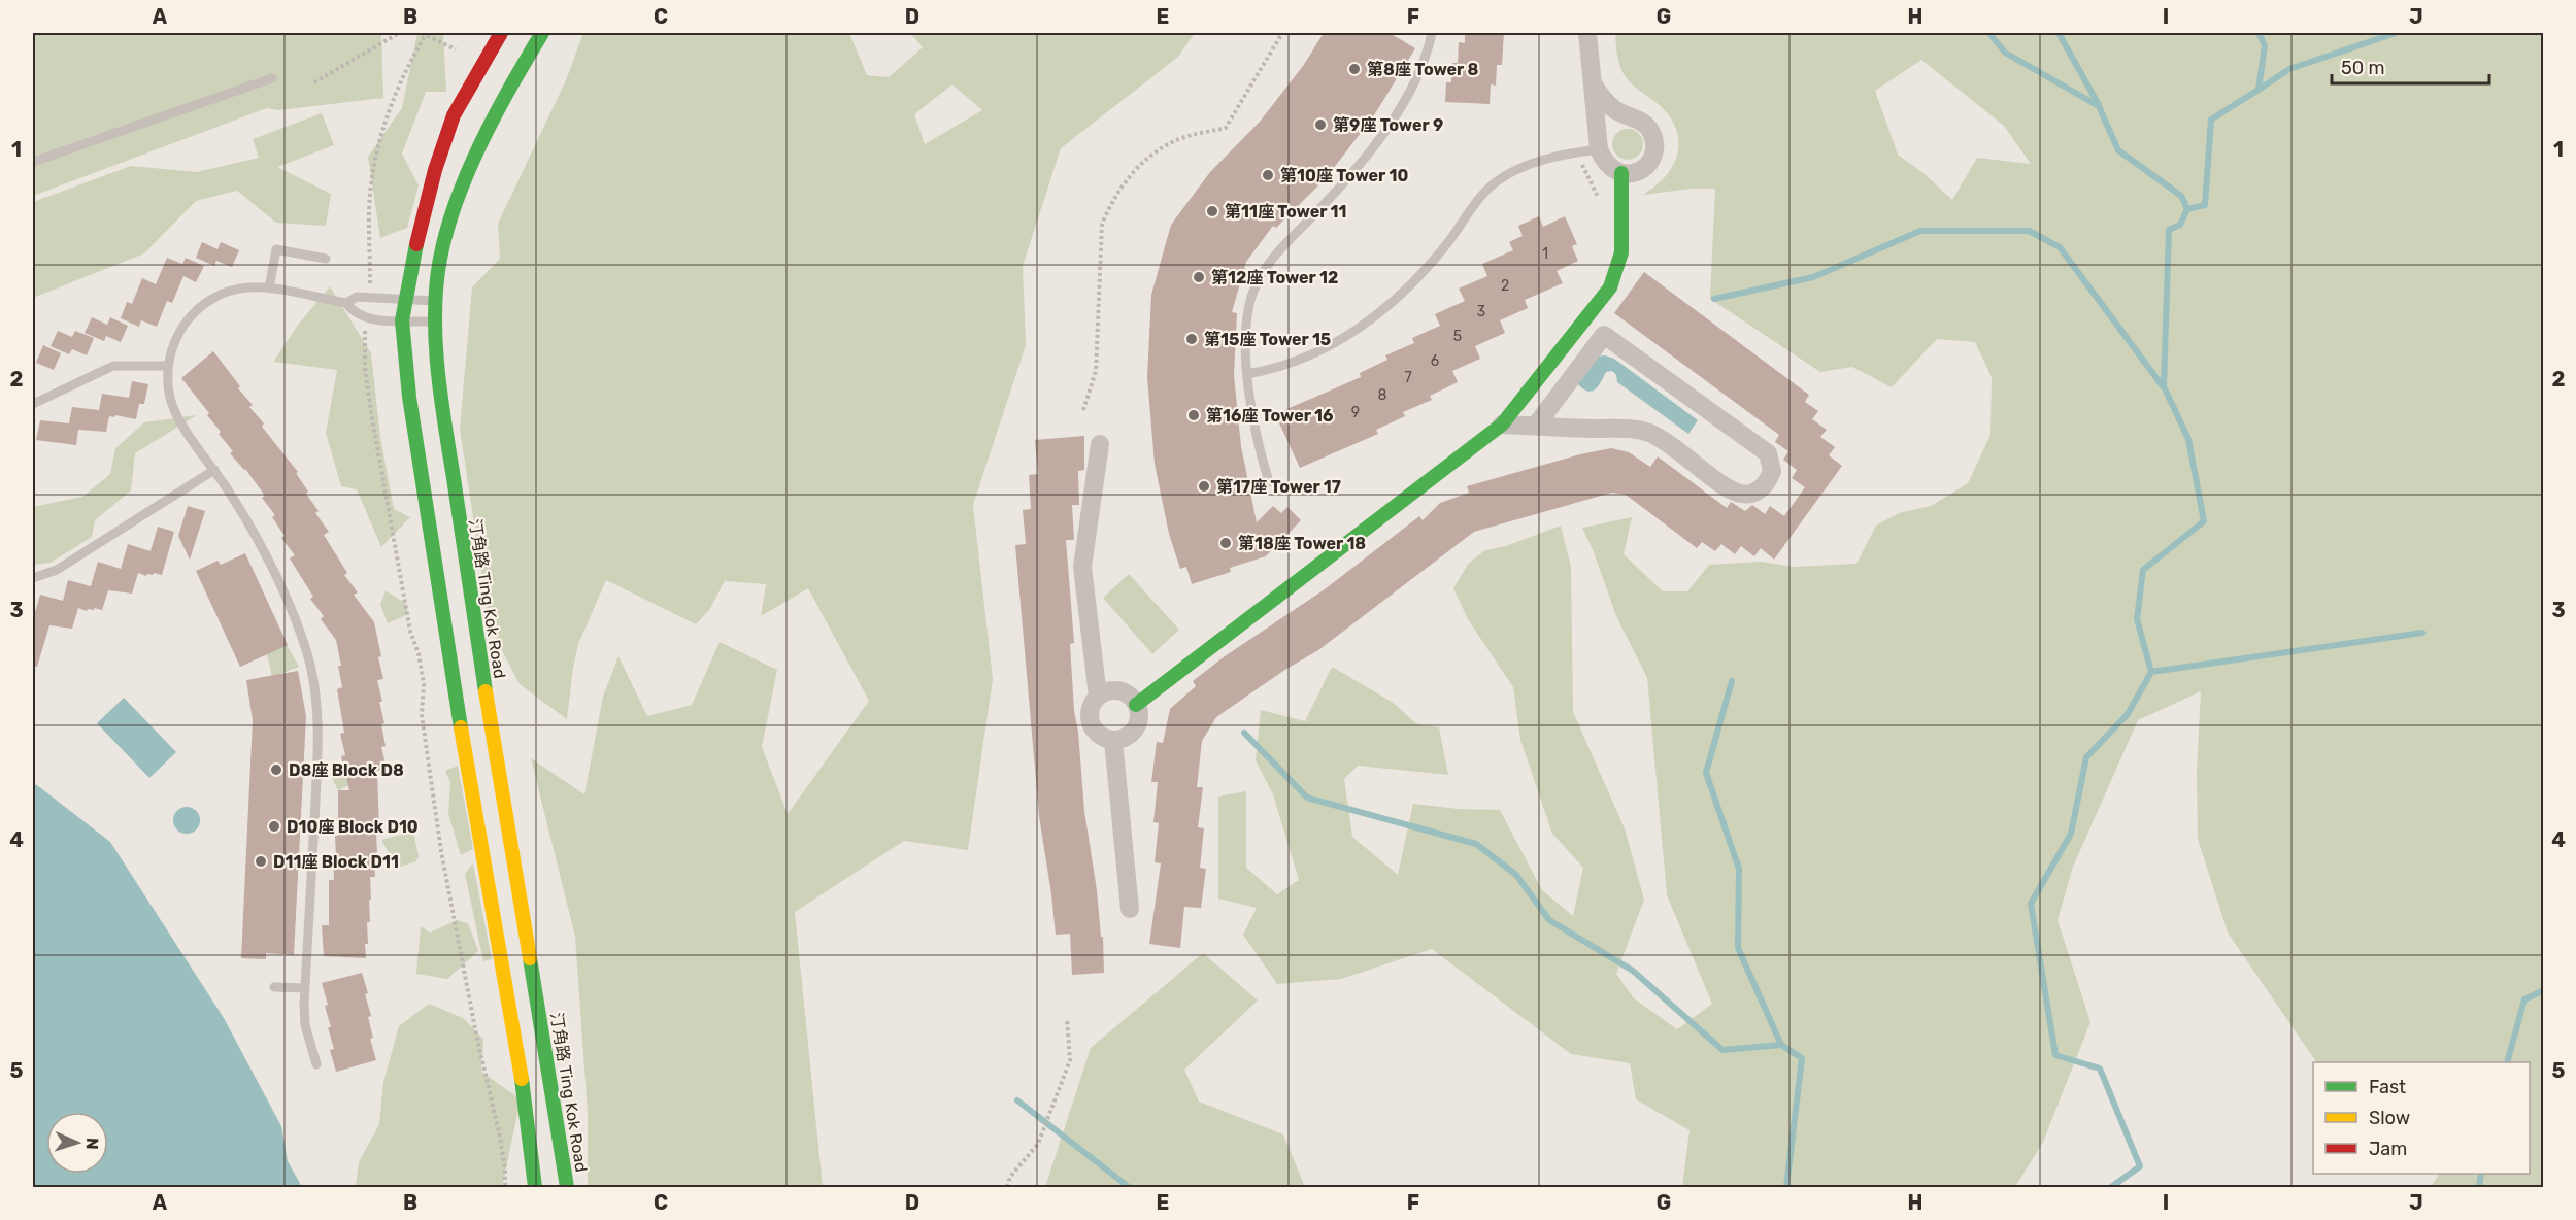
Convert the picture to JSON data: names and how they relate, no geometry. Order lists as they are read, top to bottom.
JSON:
{
  "streets": {
    "main road": ["汀角路 Ting Kok Road"]
  },
  "places": [
    "第8座 Tower 8",
    "第9座 Tower 9",
    "第10座 Tower 10",
    "第11座 Tower 11",
    "第12座 Tower 12",
    "第15座 Tower 15",
    "第16座 Tower 16",
    "第17座 Tower 17",
    "第18座 Tower 18",
    "D8座 Block D8",
    "D10座 Block D10",
    "D11座 Block D11"
  ],
  "house_numbers": [
    "1",
    "2",
    "3",
    "5",
    "6",
    "7",
    "8",
    "9"
  ],
  "legend": ["Fast", "Slow", "Jam"],
  "scale_bar": "50 m",
  "north": "right",
  "grid": {
    "columns": [
      "A",
      "B",
      "C",
      "D",
      "E",
      "F",
      "G",
      "H",
      "I",
      "J"
    ],
    "rows": [
      "1",
      "2",
      "3",
      "4",
      "5"
    ]
  }
}
